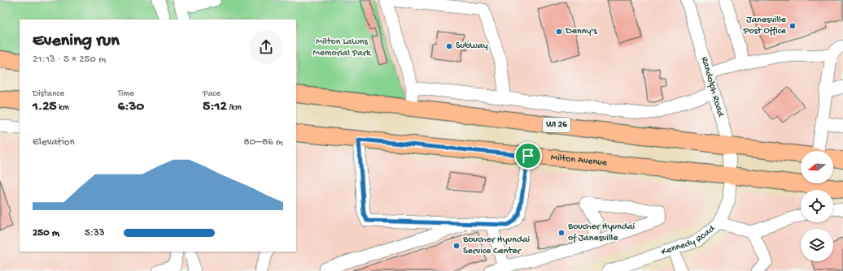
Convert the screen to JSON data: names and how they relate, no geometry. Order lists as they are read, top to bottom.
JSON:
{
  "streets": {
    "main road": ["WI 26", "Milton Avenue"],
    "street": ["Randolph Road", "Kennedy Road"]
  },
  "crossings": [
    ["Randolph Road", "WI 26"],
    ["Randolph Road", "Milton Avenue"],
    ["Randolph Road", "Kennedy Road"],
    ["Milton Avenue", "Kennedy Road"]
  ],
  "parks": ["Milton Lawns Memorial Park"],
  "places": [
    "Janesville Post Office",
    "Denny's",
    "Subway",
    "Boucher Hyundai of Janesville",
    "Boucher Hyundai Service Center"
  ],
  "north": "left",
  "page": {
    "heading": ["Evening run", "21:13 · 5 × 250 m"],
    "stats": [
      ["Distance", "1.25 km"],
      ["Time", "6:30"],
      ["Pace", "5:12 /km"]
    ],
    "chart": ["Elevation", "80–86 m"],
    "list": [
      {
        "name": "250 m",
        "note": "5:33"
      }
    ]
  }
}
